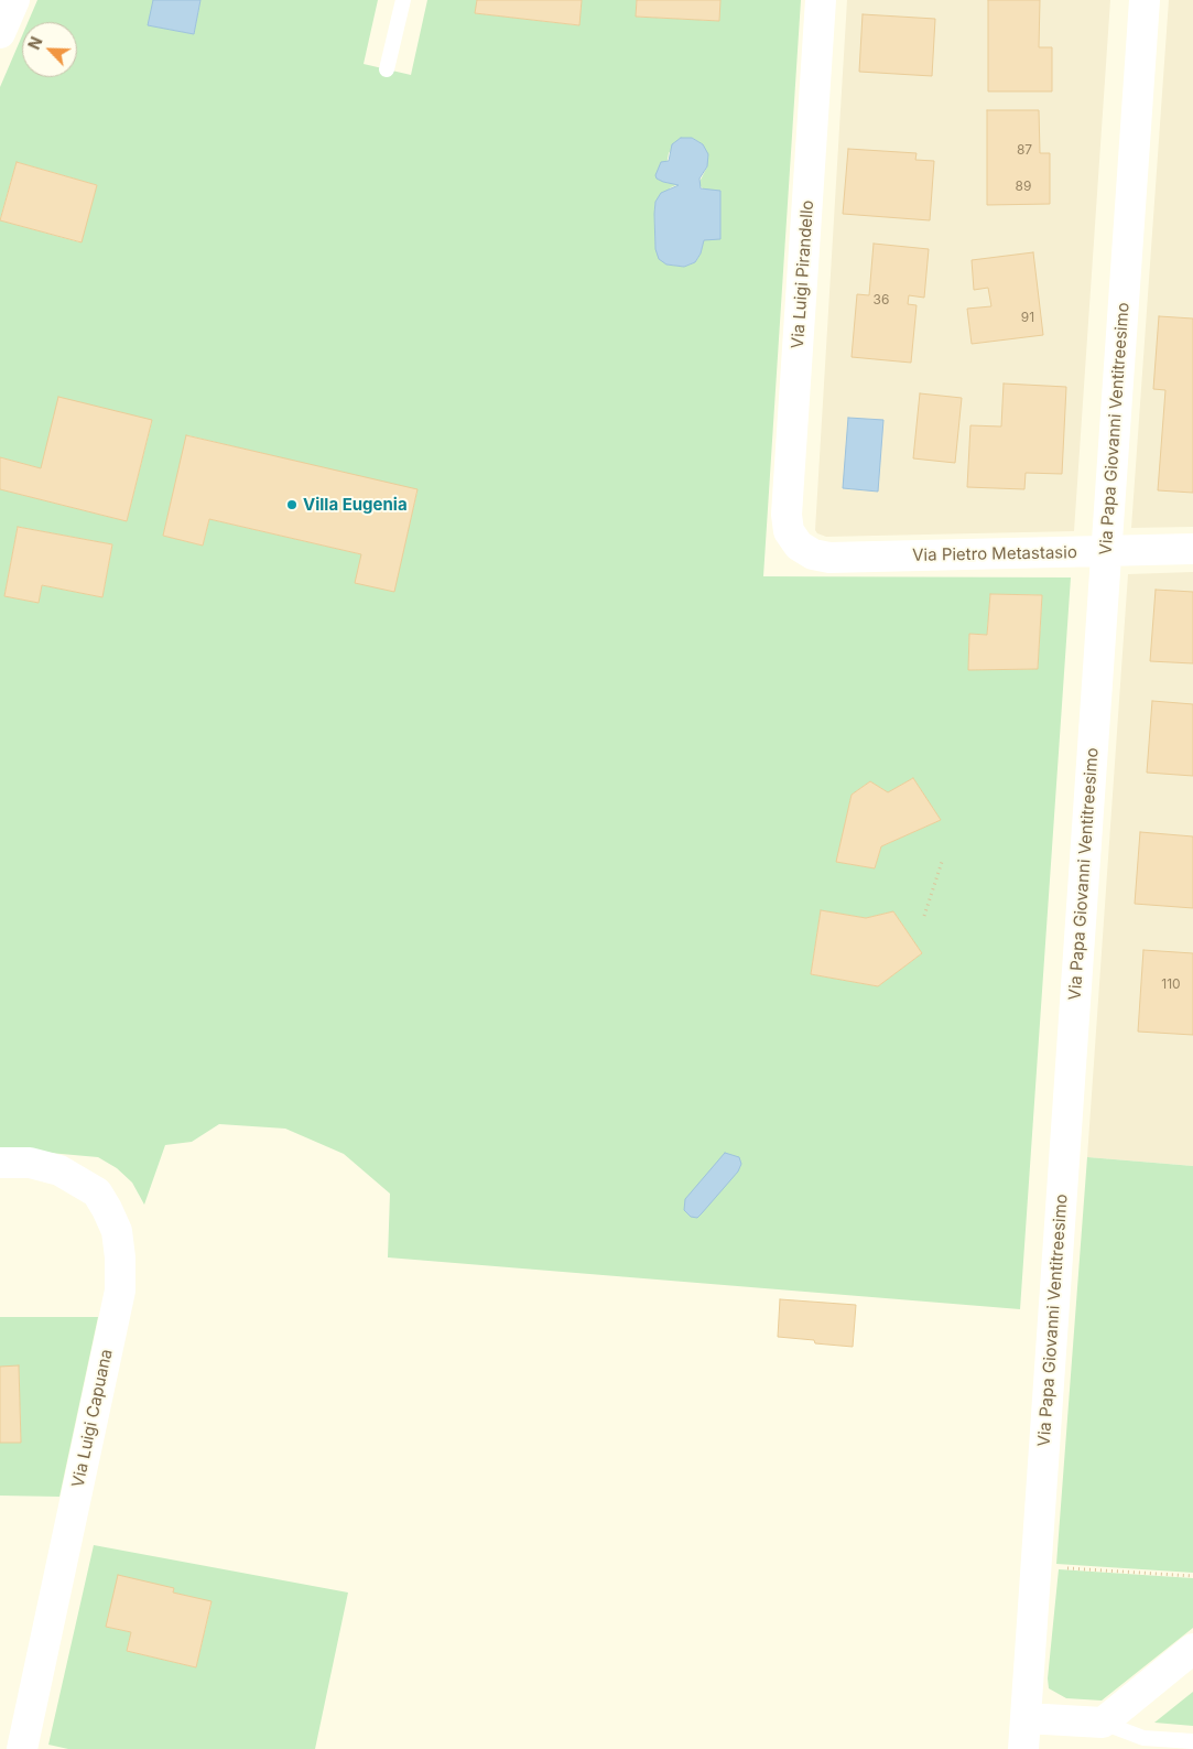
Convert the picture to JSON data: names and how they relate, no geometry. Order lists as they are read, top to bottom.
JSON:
{
  "streets": {
    "street": [
      "Via Luigi Pirandello",
      "Via Papa Giovanni Ventitreesimo",
      "Via Pietro Metastasio",
      "Via Luigi Capuana"
    ]
  },
  "crossings": [
    ["Via Luigi Pirandello", "Via Pietro Metastasio"],
    ["Via Papa Giovanni Ventitreesimo", "Via Pietro Metastasio"]
  ],
  "places": ["Villa Eugenia"],
  "house_numbers": [
    "87",
    "89",
    "36",
    "91",
    "110"
  ],
  "north": "top left"
}
